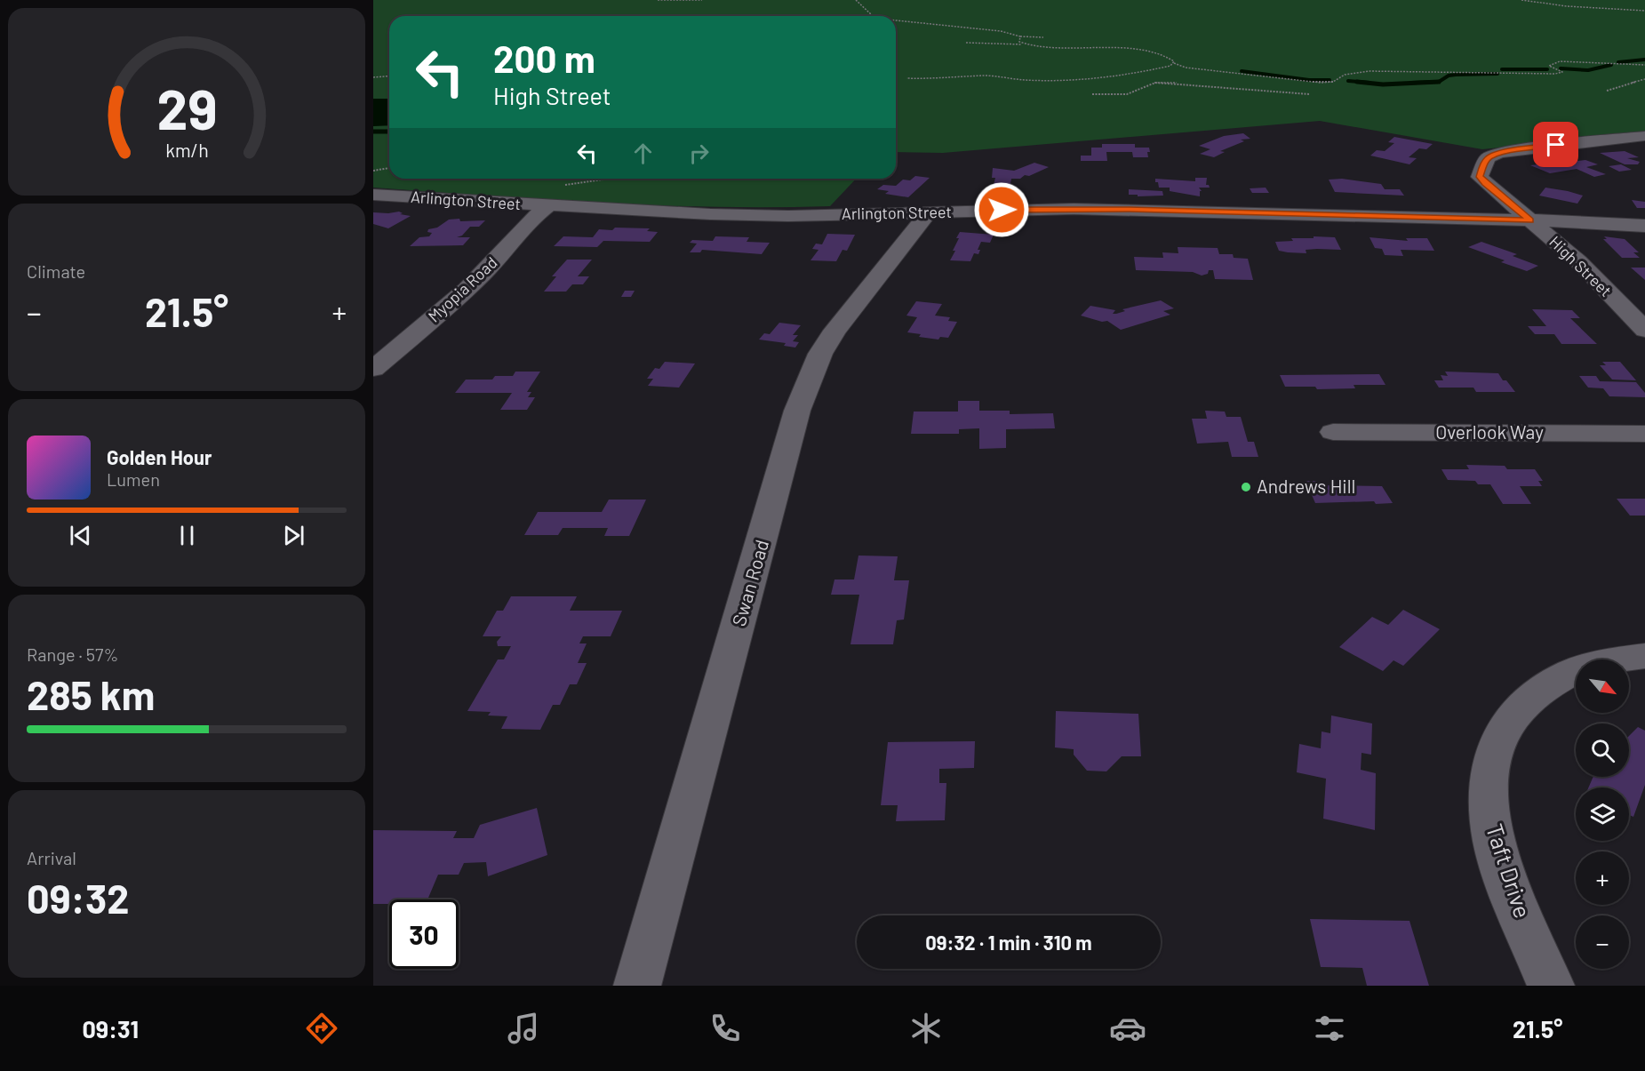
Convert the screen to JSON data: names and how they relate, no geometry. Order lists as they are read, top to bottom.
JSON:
{
  "streets": {
    "street": [
      "Arlington Street",
      "High Street",
      "Myopia Road",
      "Overlook Way",
      "Swan Road",
      "Taft Drive"
    ]
  },
  "crossings": [
    ["Arlington Street", "High Street"],
    ["Arlington Street", "Myopia Road"],
    ["Arlington Street", "Swan Road"]
  ],
  "places": ["Andrews Hill"],
  "north": "bottom right",
  "page": {
    "turn": ["200 m", "High Street"],
    "tile": [
      "Climate",
      ["Range · 57%", "285 km"],
      ["Arrival", "09:32"]
    ],
    "heat": ["−", "21.5°", "+"],
    "song": ["Golden Hour", "Lumen"],
    "map_buttons": ["+", "−"],
    "limit": "30",
    "trip": "09:32 · 1 min · 310 m",
    "tabs": ["09:31", "21.5°"],
    "gauge": ["29", "km/h"]
  }
}
